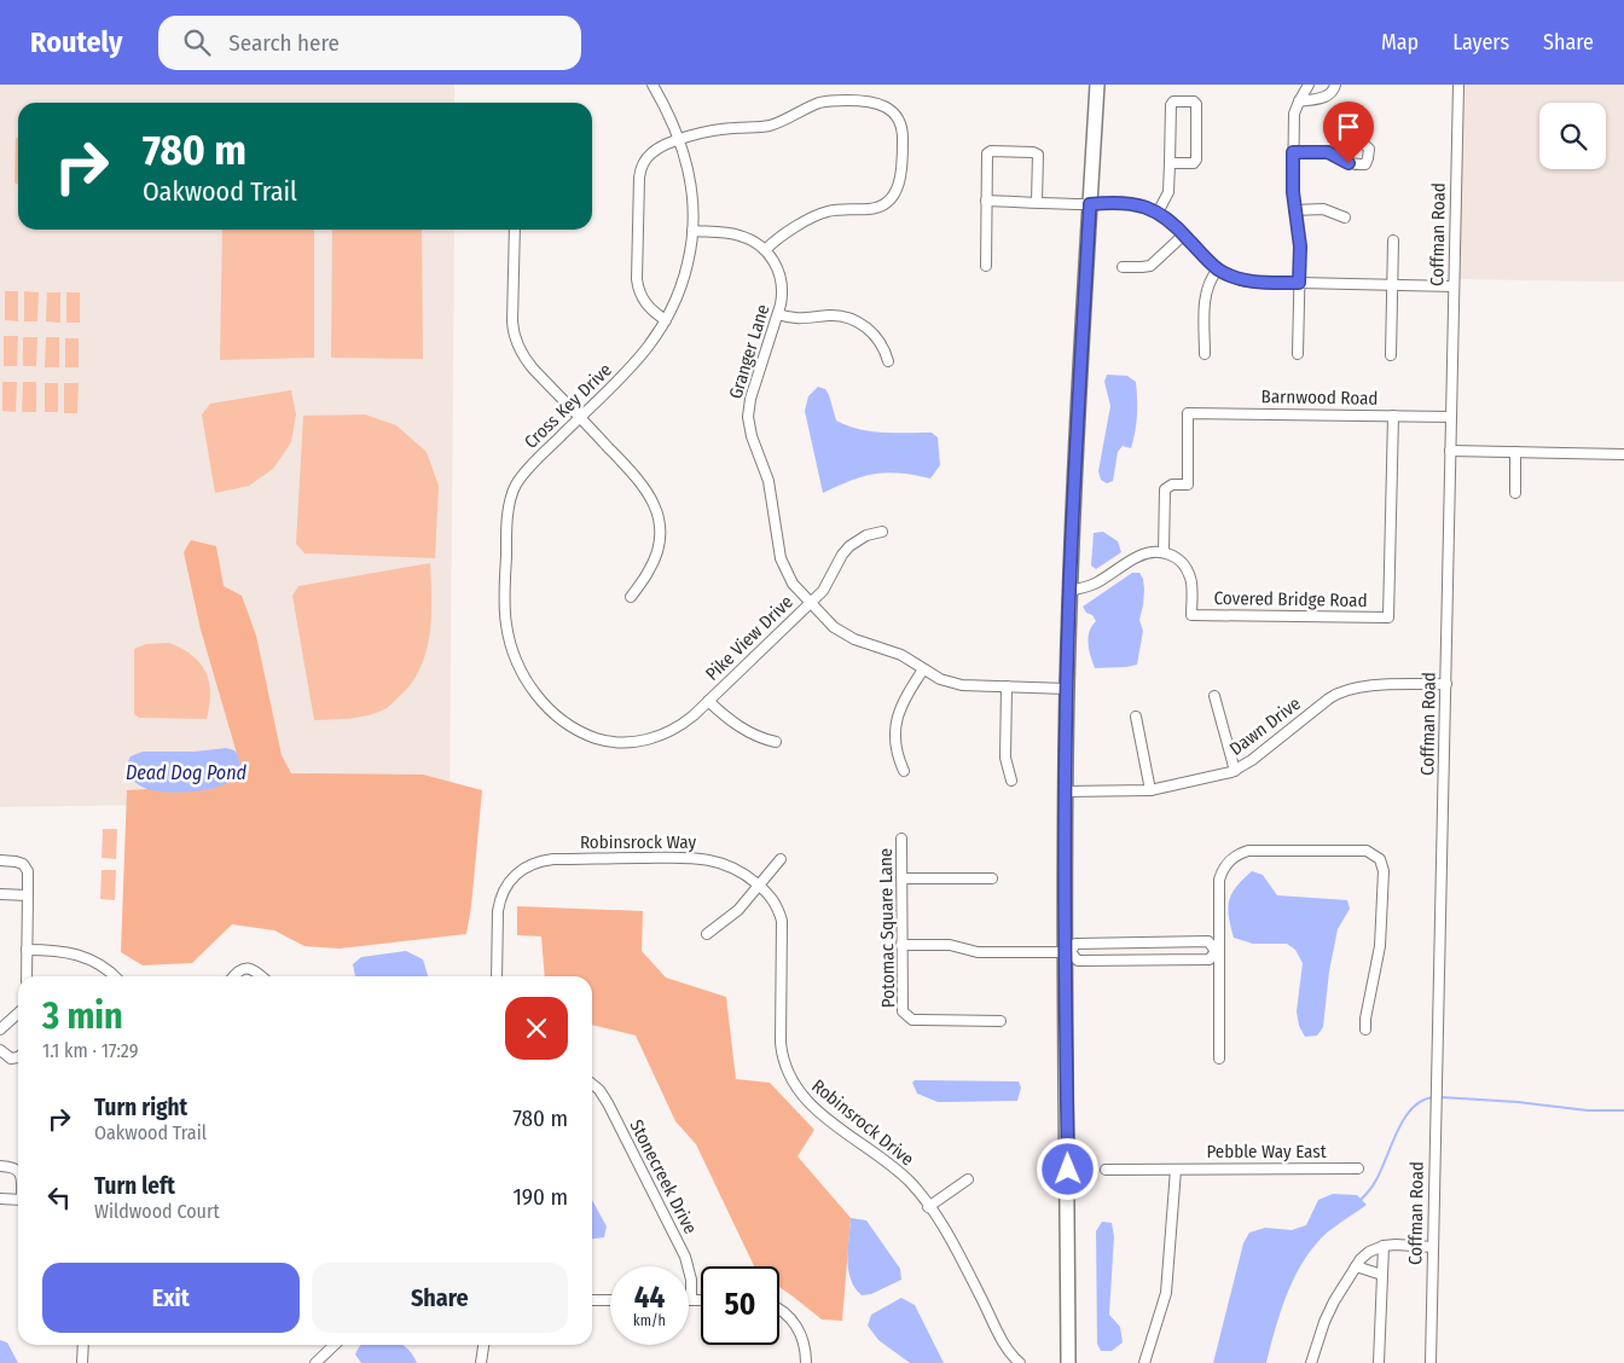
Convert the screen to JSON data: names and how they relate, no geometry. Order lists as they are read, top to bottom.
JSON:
{
  "streets": {
    "street": [
      "Coffman Road",
      "Granger Lane",
      "Barnwood Road",
      "Cross Key Drive",
      "Covered Bridge Road",
      "Pike View Drive",
      "Dawn Drive",
      "Robinsrock Way",
      "Potomac Square Lane",
      "Robinsrock Drive",
      "Pebble Way East",
      "Stonecreek Drive"
    ]
  },
  "crossings": [
    ["Coffman Road", "Barnwood Road"],
    ["Coffman Road", "Dawn Drive"],
    ["Granger Lane", "Cross Key Drive"],
    ["Granger Lane", "Pike View Drive"],
    ["Barnwood Road", "Covered Bridge Road"],
    ["Cross Key Drive", "Pike View Drive"],
    ["Robinsrock Way", "Robinsrock Drive"]
  ],
  "water": ["Dead Dog Pond"],
  "page": {
    "header": "Routely",
    "search": "Search here",
    "nav": ["Map", "Layers", "Share"],
    "turn": ["780 m", "Oakwood Trail"],
    "heading": ["3 min", "1.1 km · 17:29"],
    "list": [
      {
        "name": "Turn right",
        "note": "Oakwood Trail",
        "value": "780 m"
      },
      {
        "name": "Turn left",
        "note": "Wildwood Court",
        "value": "190 m"
      }
    ],
    "buttons": ["Exit", "Share"],
    "speed": "44 km/h",
    "limit": "50"
  }
}
